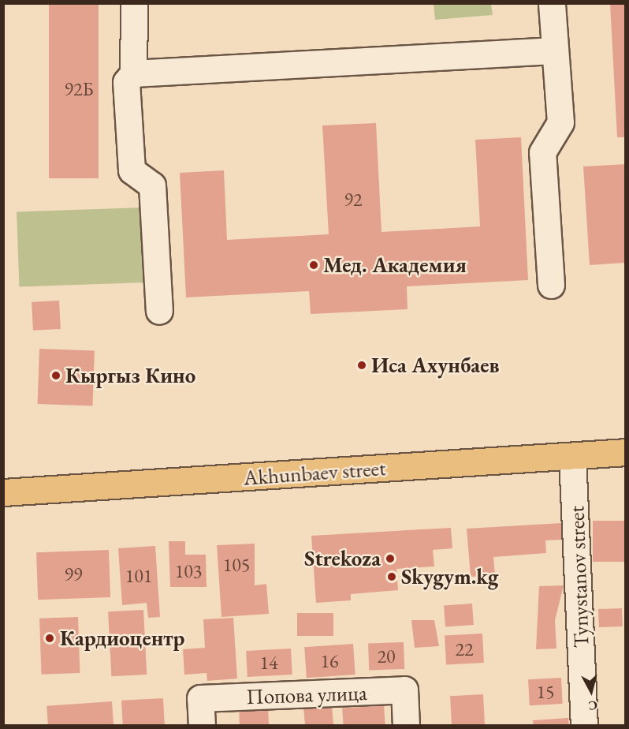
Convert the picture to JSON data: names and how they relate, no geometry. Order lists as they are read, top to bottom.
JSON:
{
  "streets": {
    "main road": ["Akhunbaev street"],
    "street": ["Tynystanov street", "Попова улица"]
  },
  "crossings": [
    ["Akhunbaev street", "Tynystanov street"]
  ],
  "places": [
    "Мед. Академия",
    "Иса Ахунбаев",
    "Кыргыз Кино",
    "Strekoza",
    "Skygym.kg",
    "Кардиоцентр"
  ],
  "house_numbers": [
    "92Б",
    "92",
    "105",
    "103",
    "99",
    "101",
    "22",
    "20",
    "16",
    "14",
    "15"
  ],
  "north": "bottom"
}
